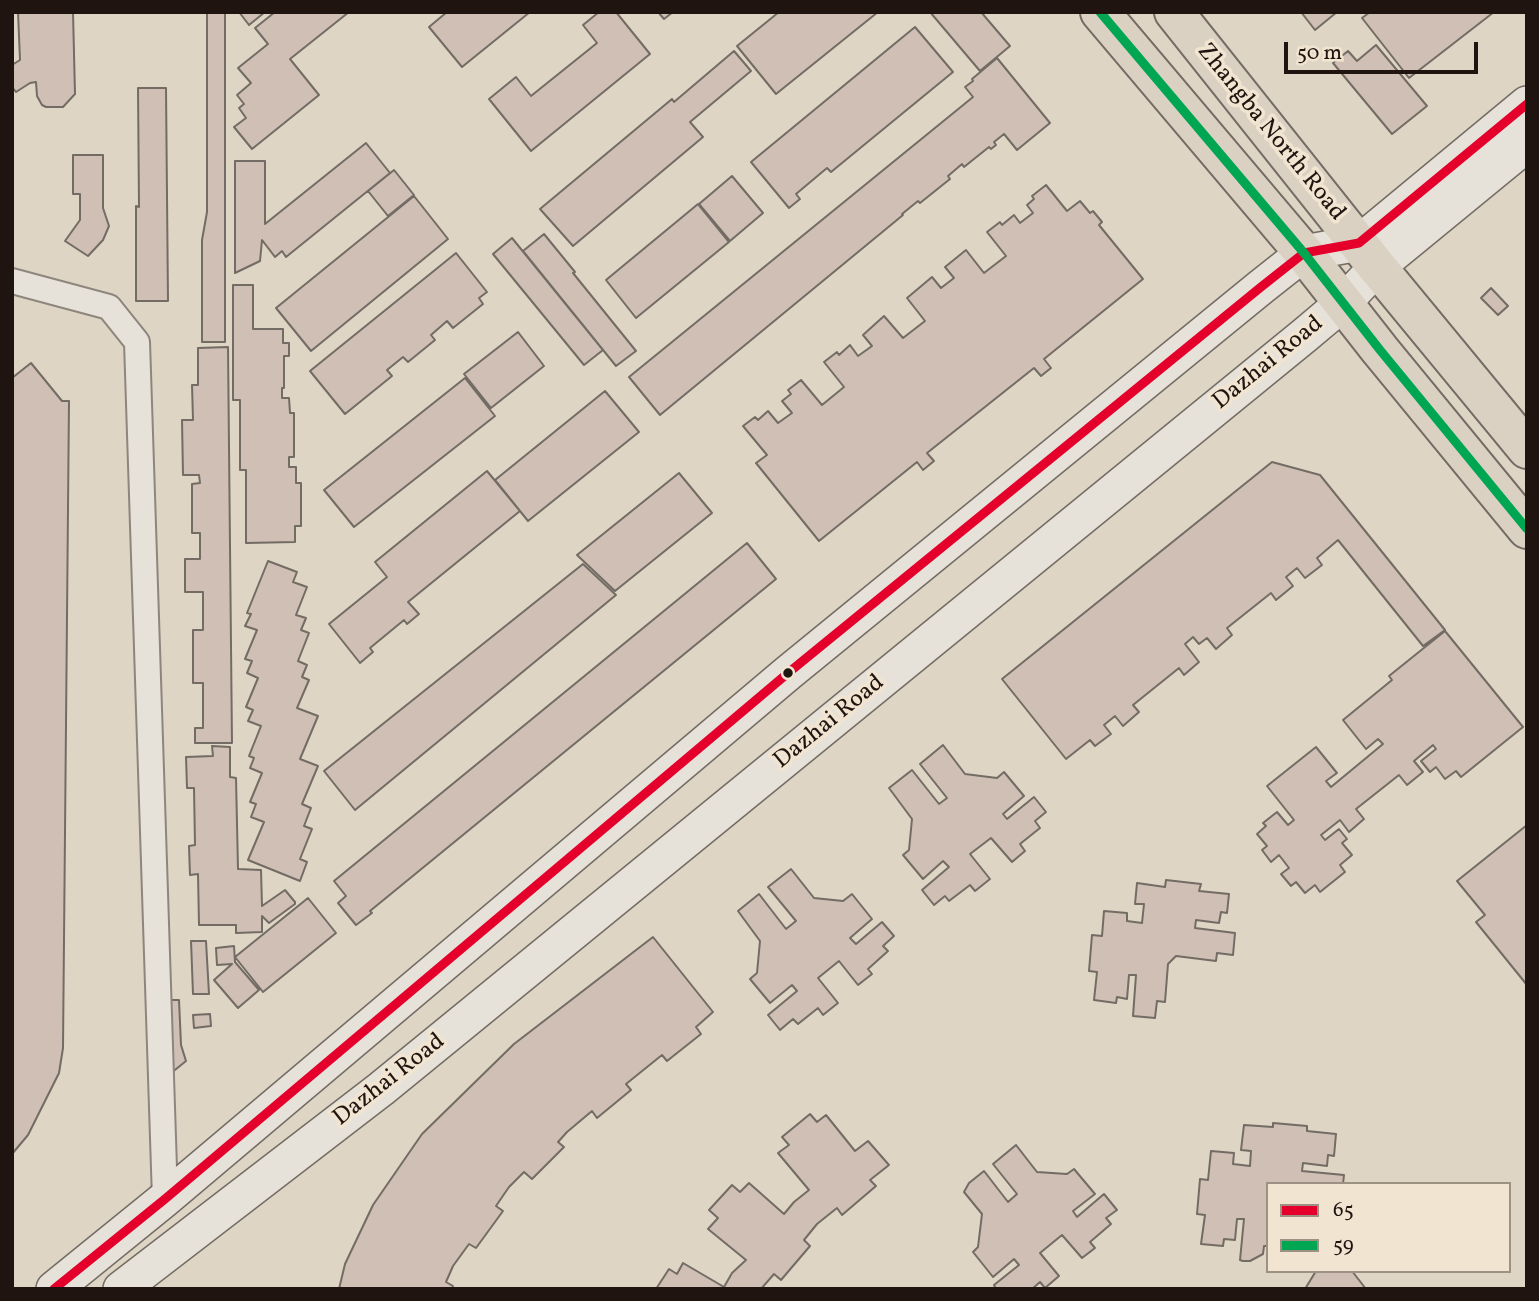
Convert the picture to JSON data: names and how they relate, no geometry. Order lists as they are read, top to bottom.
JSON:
{
  "streets": {
    "main road": ["Zhangba North Road", "Dazhai Road"]
  },
  "crossings": [
    ["Zhangba North Road", "Dazhai Road"]
  ],
  "lines": ["transit line 59", "transit line 65"],
  "legend": ["65", "59"],
  "scale_bar": "50 m"
}
